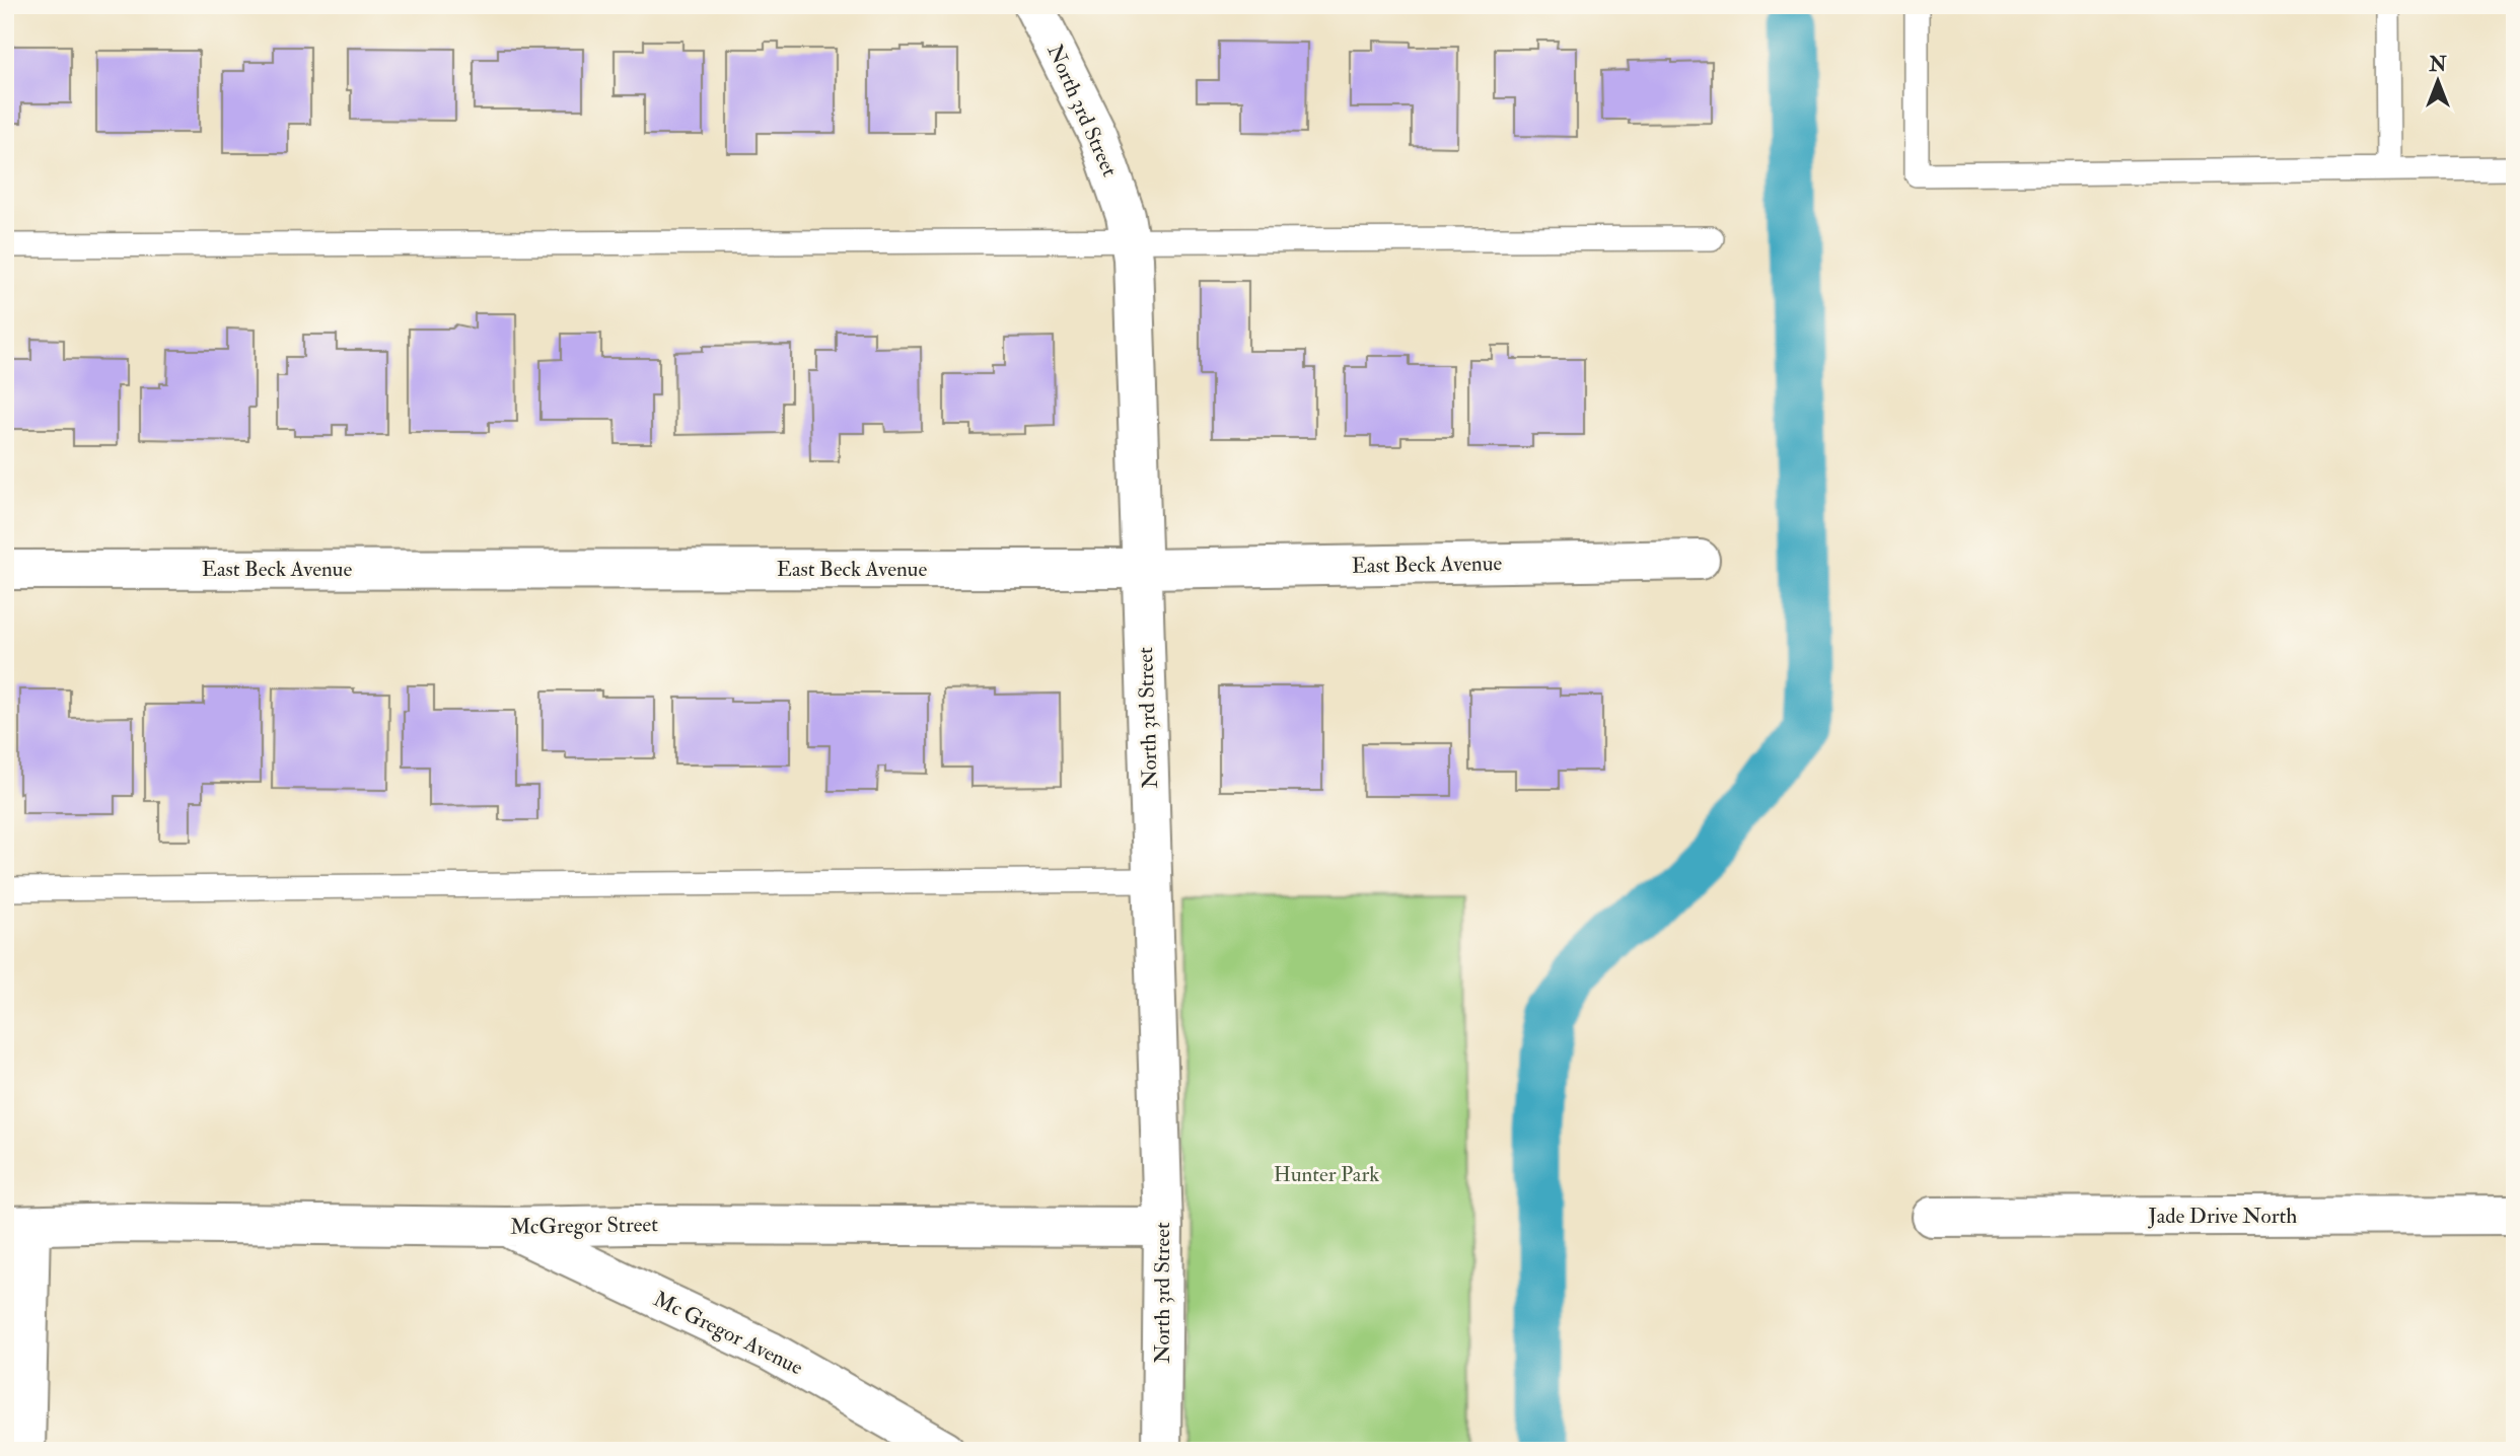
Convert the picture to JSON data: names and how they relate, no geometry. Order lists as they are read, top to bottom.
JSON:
{
  "streets": {
    "street": [
      "North 3rd Street",
      "East Beck Avenue",
      "Jade Drive North",
      "McGregor Street",
      "Mc Gregor Avenue"
    ]
  },
  "crossings": [
    ["North 3rd Street", "East Beck Avenue"],
    ["North 3rd Street", "McGregor Street"],
    ["McGregor Street", "Mc Gregor Avenue"]
  ],
  "parks": ["Hunter Park"],
  "north": "top"
}
